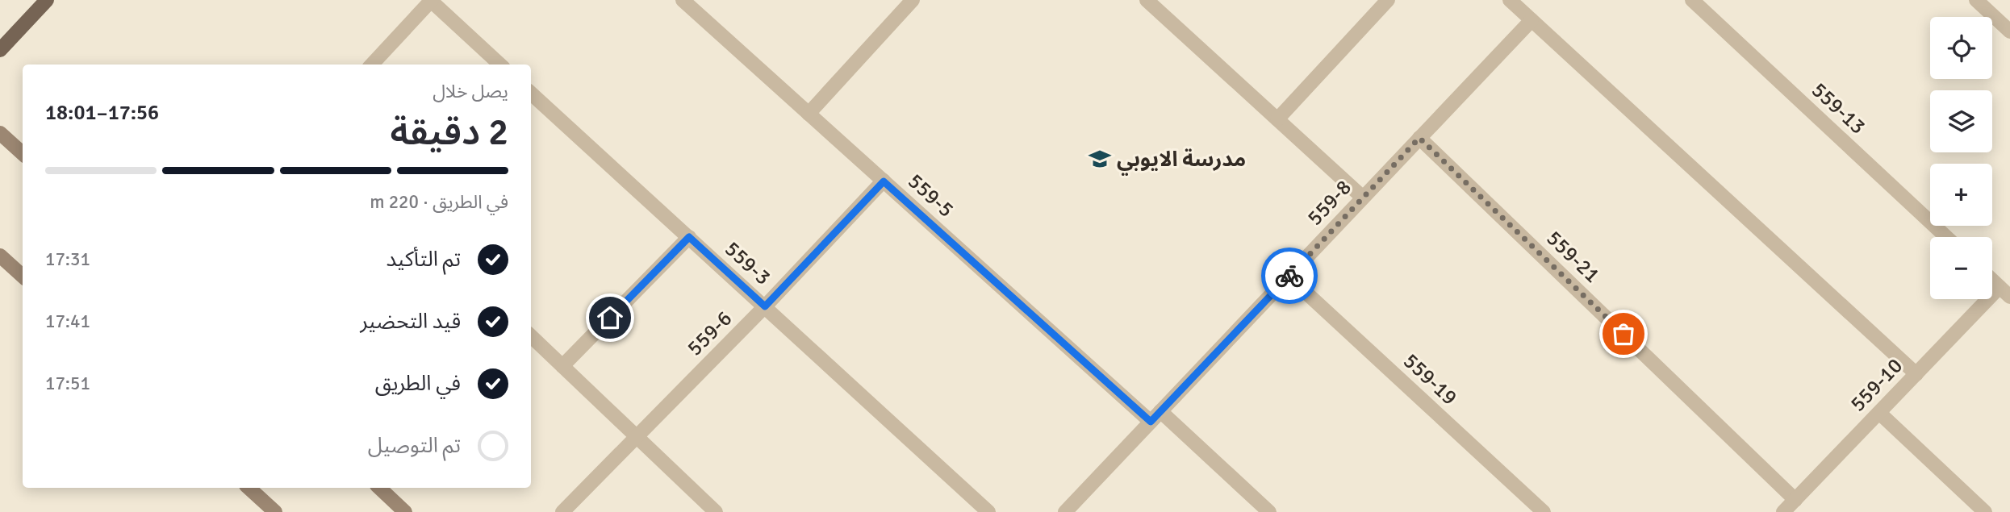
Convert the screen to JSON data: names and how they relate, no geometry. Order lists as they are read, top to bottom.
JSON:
{
  "streets": {
    "street": [
      "559-13",
      "559-5",
      "559-8",
      "559-21",
      "559-3",
      "559-6",
      "559-19",
      "559-10"
    ]
  },
  "crossings": [
    ["559-5", "559-8"],
    ["559-5", "559-6"],
    ["559-8", "559-21"],
    ["559-8", "559-19"],
    ["559-21", "559-10"],
    ["559-3", "559-6"]
  ],
  "places": {
    "school or university": ["مدرسة الايوبي"]
  },
  "page": {
    "map_buttons": ["+", "−"],
    "heading": ["2 دقيقة", "يصل خلال", "17:56–18:01"],
    "bar": "في الطريق · 220 m",
    "list": [
      ["تم التأكيد", "17:31"],
      ["قيد التحضير", "17:41"],
      ["في الطريق", "17:51"],
      "تم التوصيل"
    ]
  }
}
